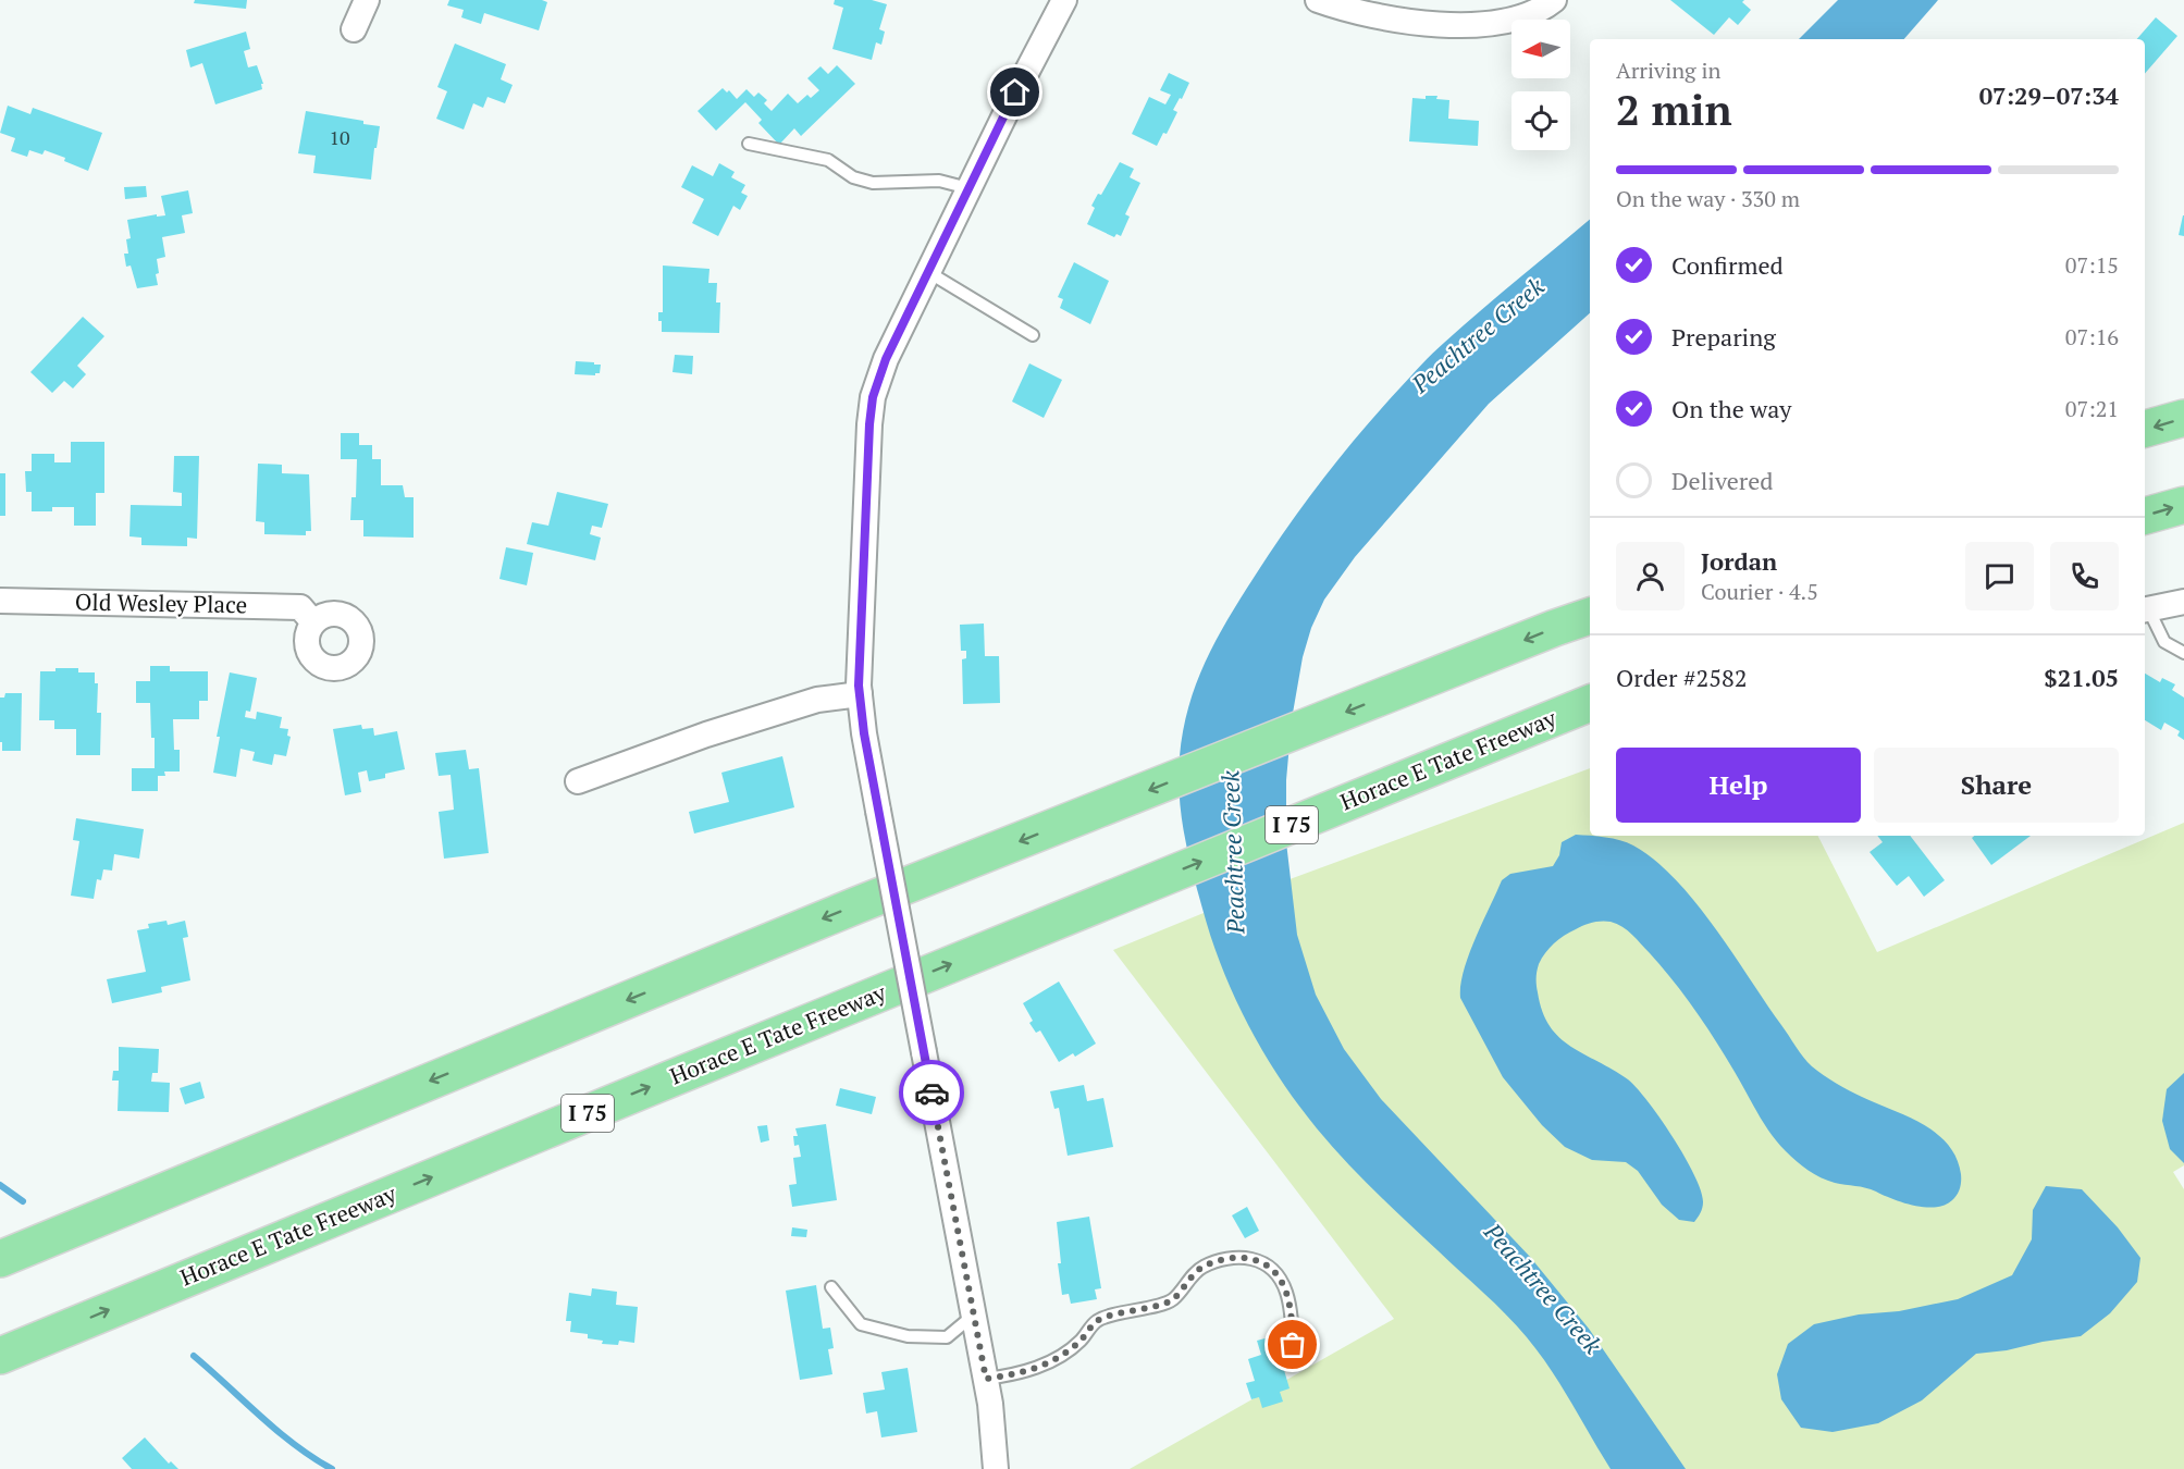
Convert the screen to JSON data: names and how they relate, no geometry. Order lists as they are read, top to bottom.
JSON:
{
  "streets": {
    "highway": ["Horace E Tate Freeway", "I 75"],
    "street": ["Old Wesley Place"]
  },
  "water": ["Peachtree Creek"],
  "house_numbers": ["10"],
  "north": "left",
  "page": {
    "heading": ["2 min", "Arriving in", "07:29–07:34"],
    "panel": [
      "Jordan",
      "Courier · 4.5",
      "Order #2582",
      "$21.05"
    ],
    "bar": "On the way · 330 m",
    "list": [
      ["Confirmed", "07:15"],
      ["Preparing", "07:16"],
      ["On the way", "07:21"],
      "Delivered"
    ],
    "buttons": ["Help", "Share"]
  }
}
